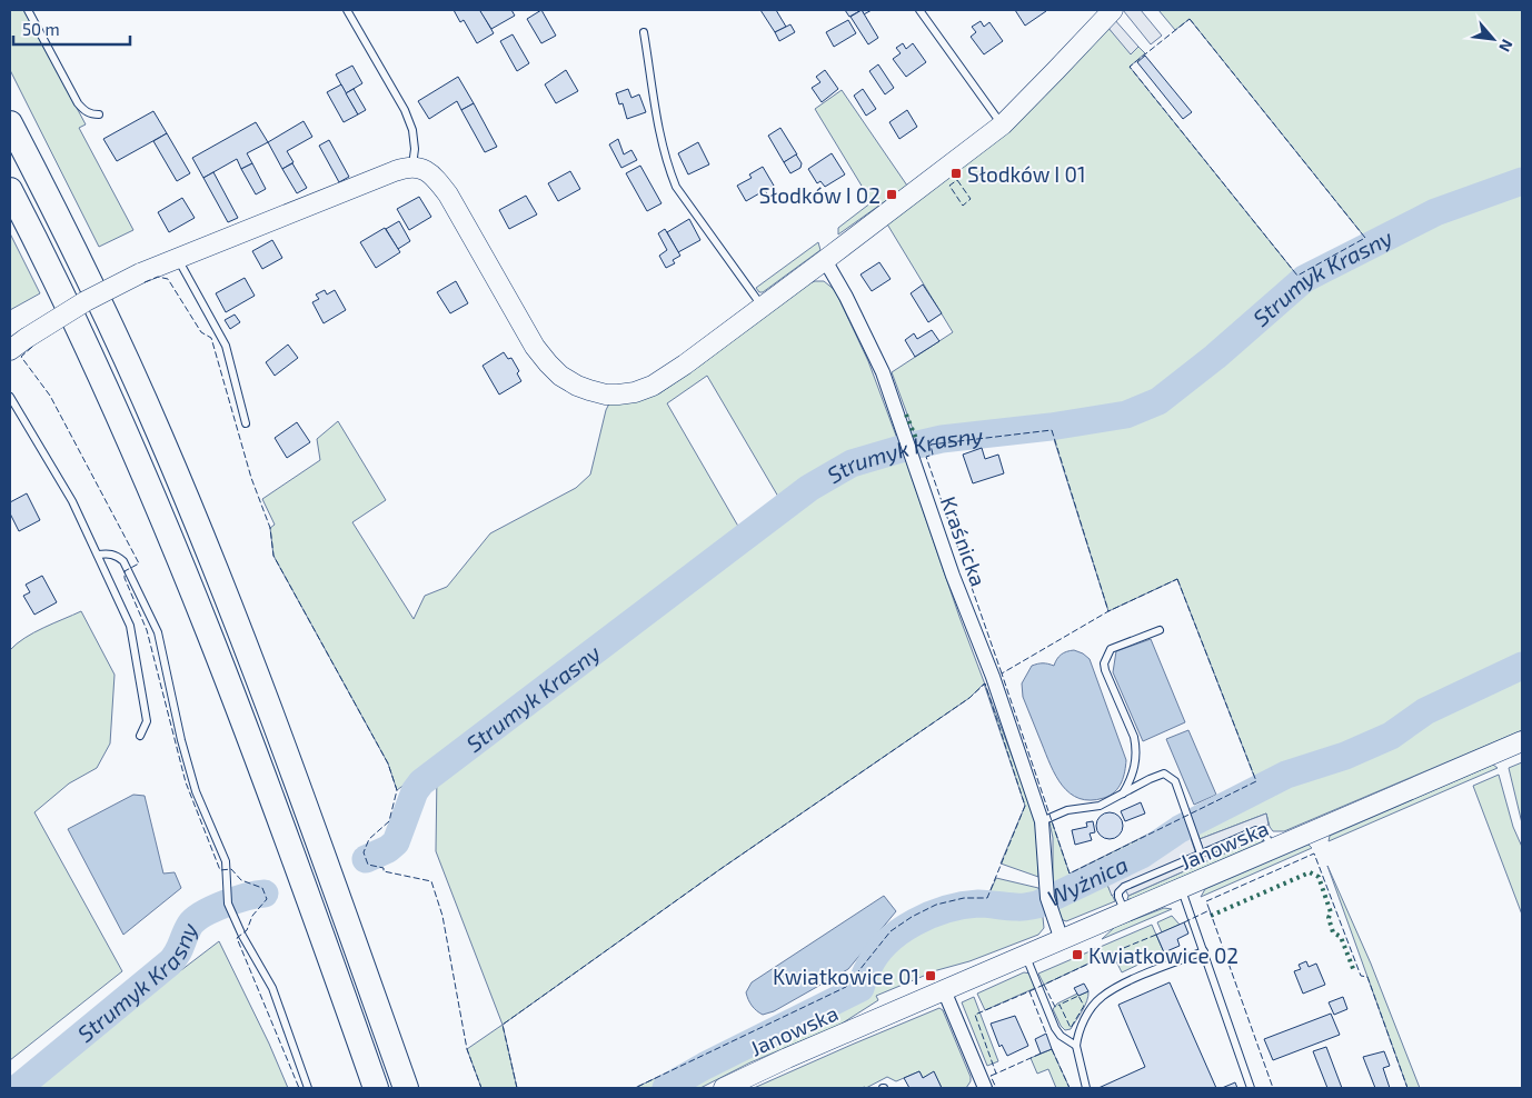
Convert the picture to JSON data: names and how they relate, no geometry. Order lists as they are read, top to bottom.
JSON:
{
  "streets": {
    "street": ["Kraśnicka", "Janowska"]
  },
  "crossings": [
    ["Kraśnicka", "Janowska"]
  ],
  "water": ["Strumyk Krasny", "Wyżnica"],
  "places": {
    "transit": [
      "Słodków I 01",
      "Słodków I 02",
      "Kwiatkowice 02",
      "Kwiatkowice 01"
    ]
  },
  "scale_bar": "50 m",
  "north": "bottom right"
}
